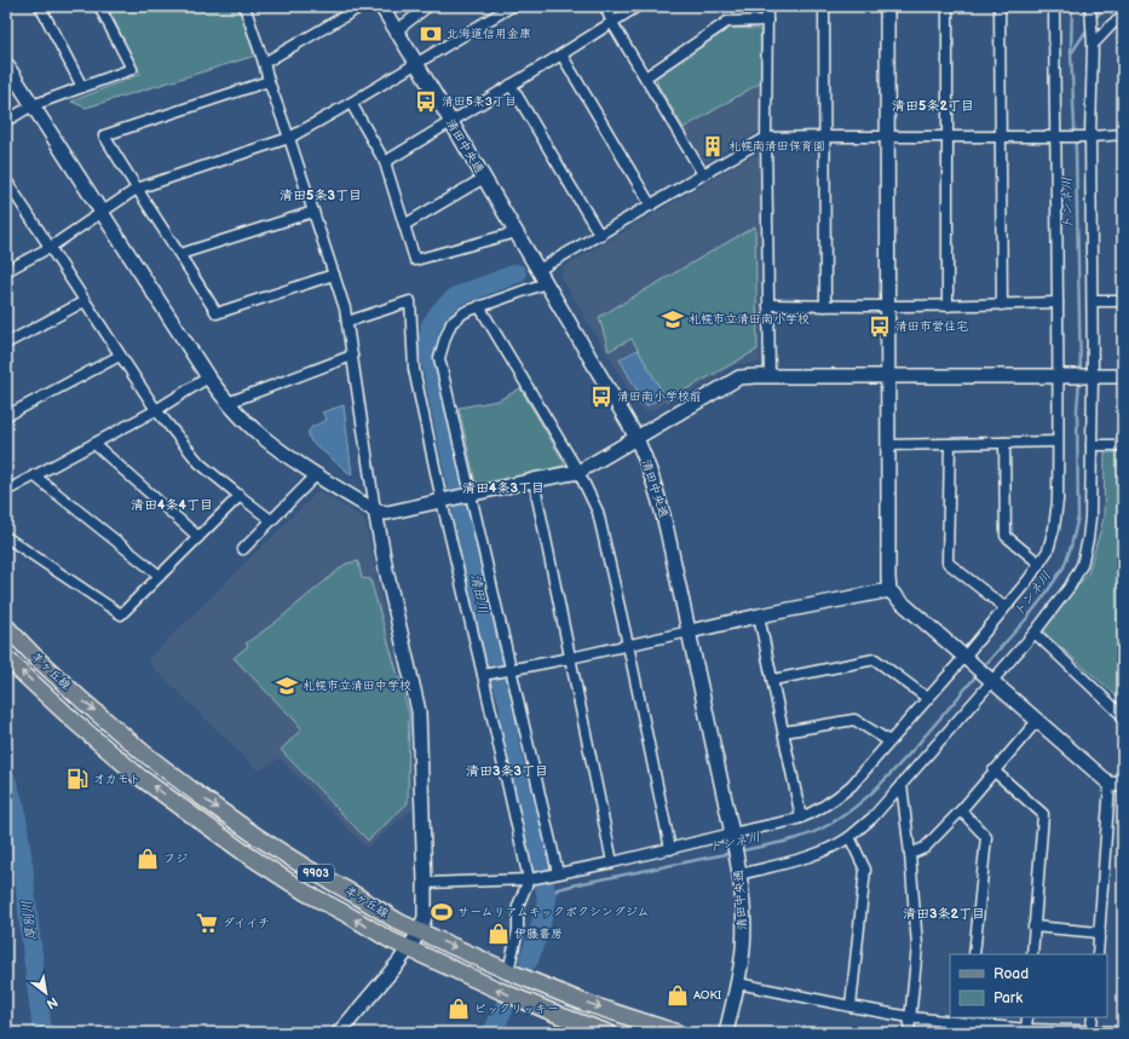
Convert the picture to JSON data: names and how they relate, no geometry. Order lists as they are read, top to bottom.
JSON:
{
  "streets": {
    "main road": ["羊ヶ丘線", "9903"],
    "street": ["清田中央通"]
  },
  "districts": [
    "清田5条2丁目",
    "清田5条3丁目",
    "清田4条3丁目",
    "清田4条4丁目",
    "清田3条3丁目",
    "清田3条2丁目"
  ],
  "water": ["トンネ川", "清田川", "厚別川"],
  "places": {
    "bank": ["北海道信用金庫"],
    "bus stop": ["清田5条3丁目", "清田市営住宅", "清田南小学校前"],
    "building": ["札幌南清田保育園"],
    "school or university": ["札幌市立清田南小学校", "札幌市立清田中学校"],
    "fuel station": ["オカモト"],
    "shop": [
      "フジ",
      "伊藤書房",
      "AOKI",
      "ビックリッキー"
    ],
    "sports": ["サームリアムキックボクシングジム"],
    "supermarket": ["ダイイチ"]
  },
  "legend": ["Road", "Park"],
  "north": "bottom right"
}
